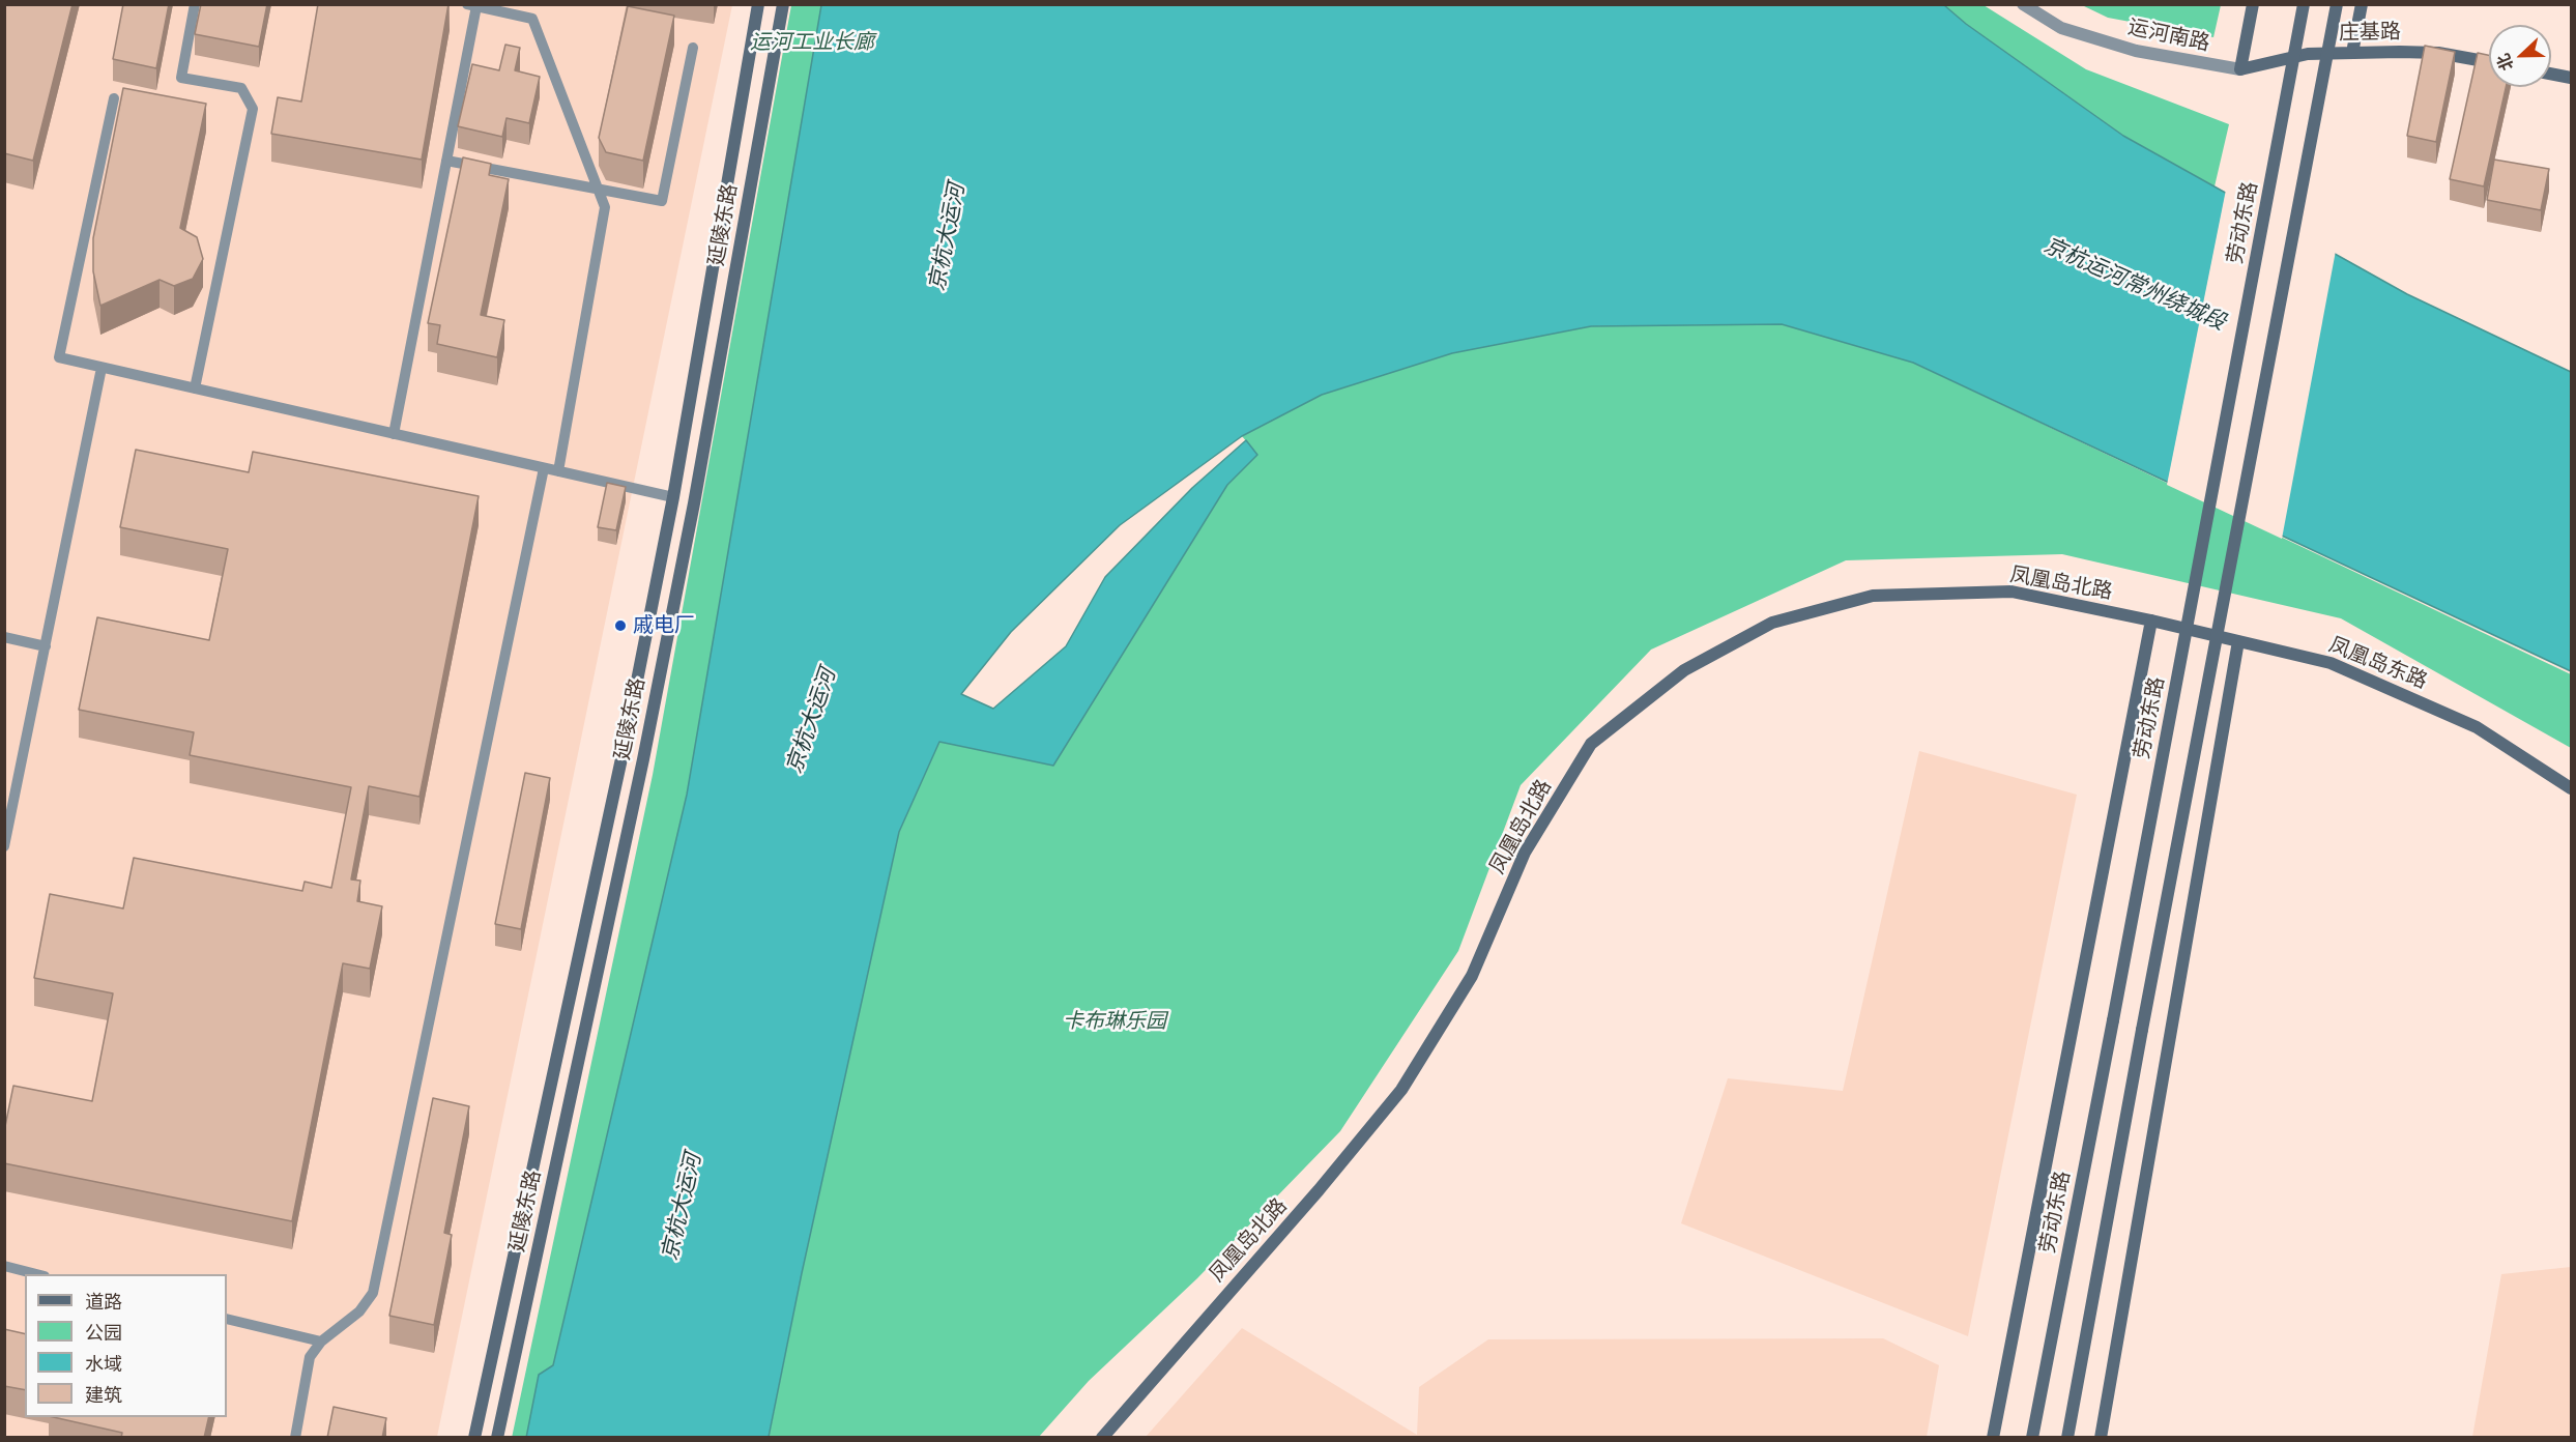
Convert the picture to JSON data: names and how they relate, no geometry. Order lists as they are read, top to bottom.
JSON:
{
  "streets": {
    "main road": [
      "庄基路",
      "劳动东路",
      "延陵东路",
      "凤凰岛北路",
      "凤凰岛东路"
    ],
    "street": ["运河南路"]
  },
  "crossings": [
    ["庄基路", "运河南路"],
    ["凤凰岛北路", "凤凰岛东路"]
  ],
  "water": ["京杭大运河", "京杭运河常州绕城段"],
  "parks": ["运河工业长廊", "卡布琳乐园"],
  "places": ["戚电厂"],
  "legend": [
    "道路",
    "公园",
    "水域",
    "建筑"
  ],
  "north": "left"
}
